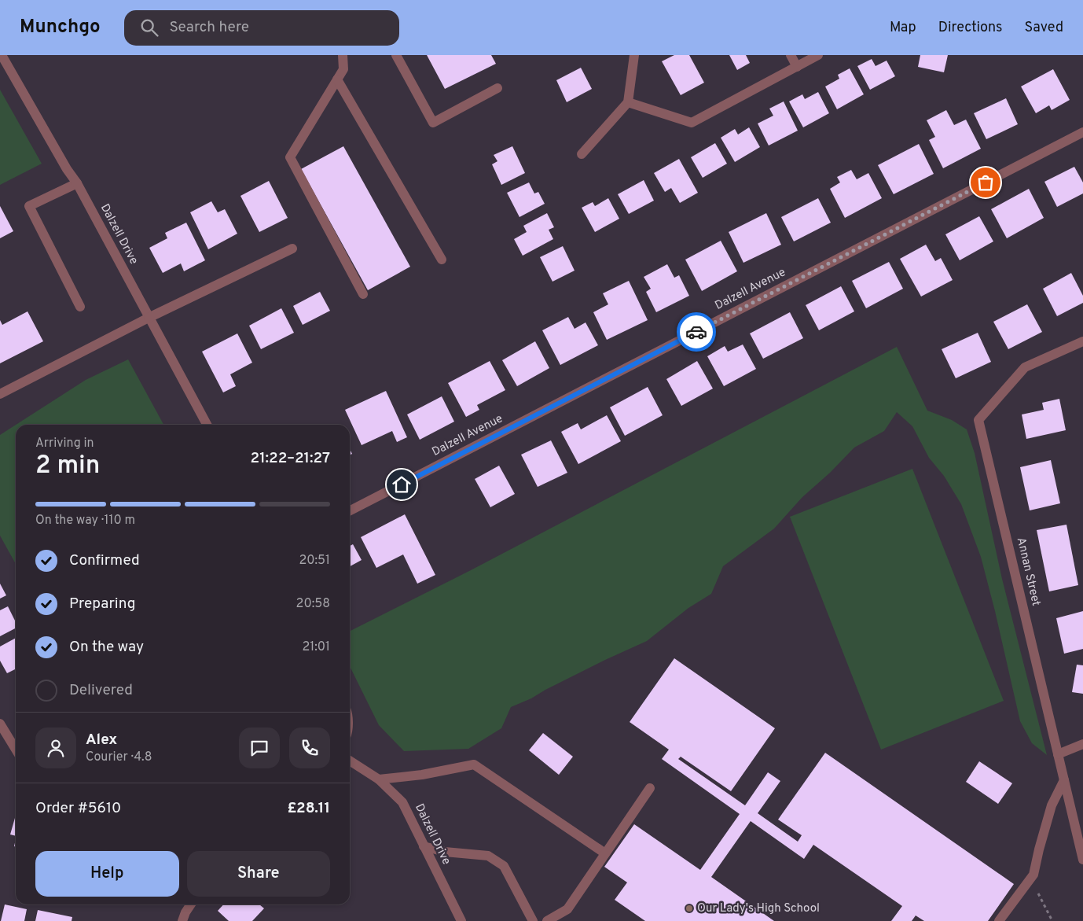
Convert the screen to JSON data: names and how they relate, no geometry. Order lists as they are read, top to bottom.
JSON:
{
  "streets": {
    "street": ["Dalzell Drive", "Dalzell Avenue", "Annan Street"]
  },
  "places": ["Our Lady's High School"],
  "page": {
    "header": "Munchgo",
    "search": "Search here",
    "nav": ["Map", "Directions", "Saved"],
    "heading": ["2 min", "Arriving in", "21:22–21:27"],
    "panel": [
      "Alex",
      "Courier · 4.8",
      "Order #5610",
      "£28.11"
    ],
    "bar": "On the way · 110 m",
    "list": [
      ["Confirmed", "20:51"],
      ["Preparing", "20:58"],
      ["On the way", "21:01"],
      "Delivered"
    ],
    "buttons": ["Help", "Share"]
  }
}
